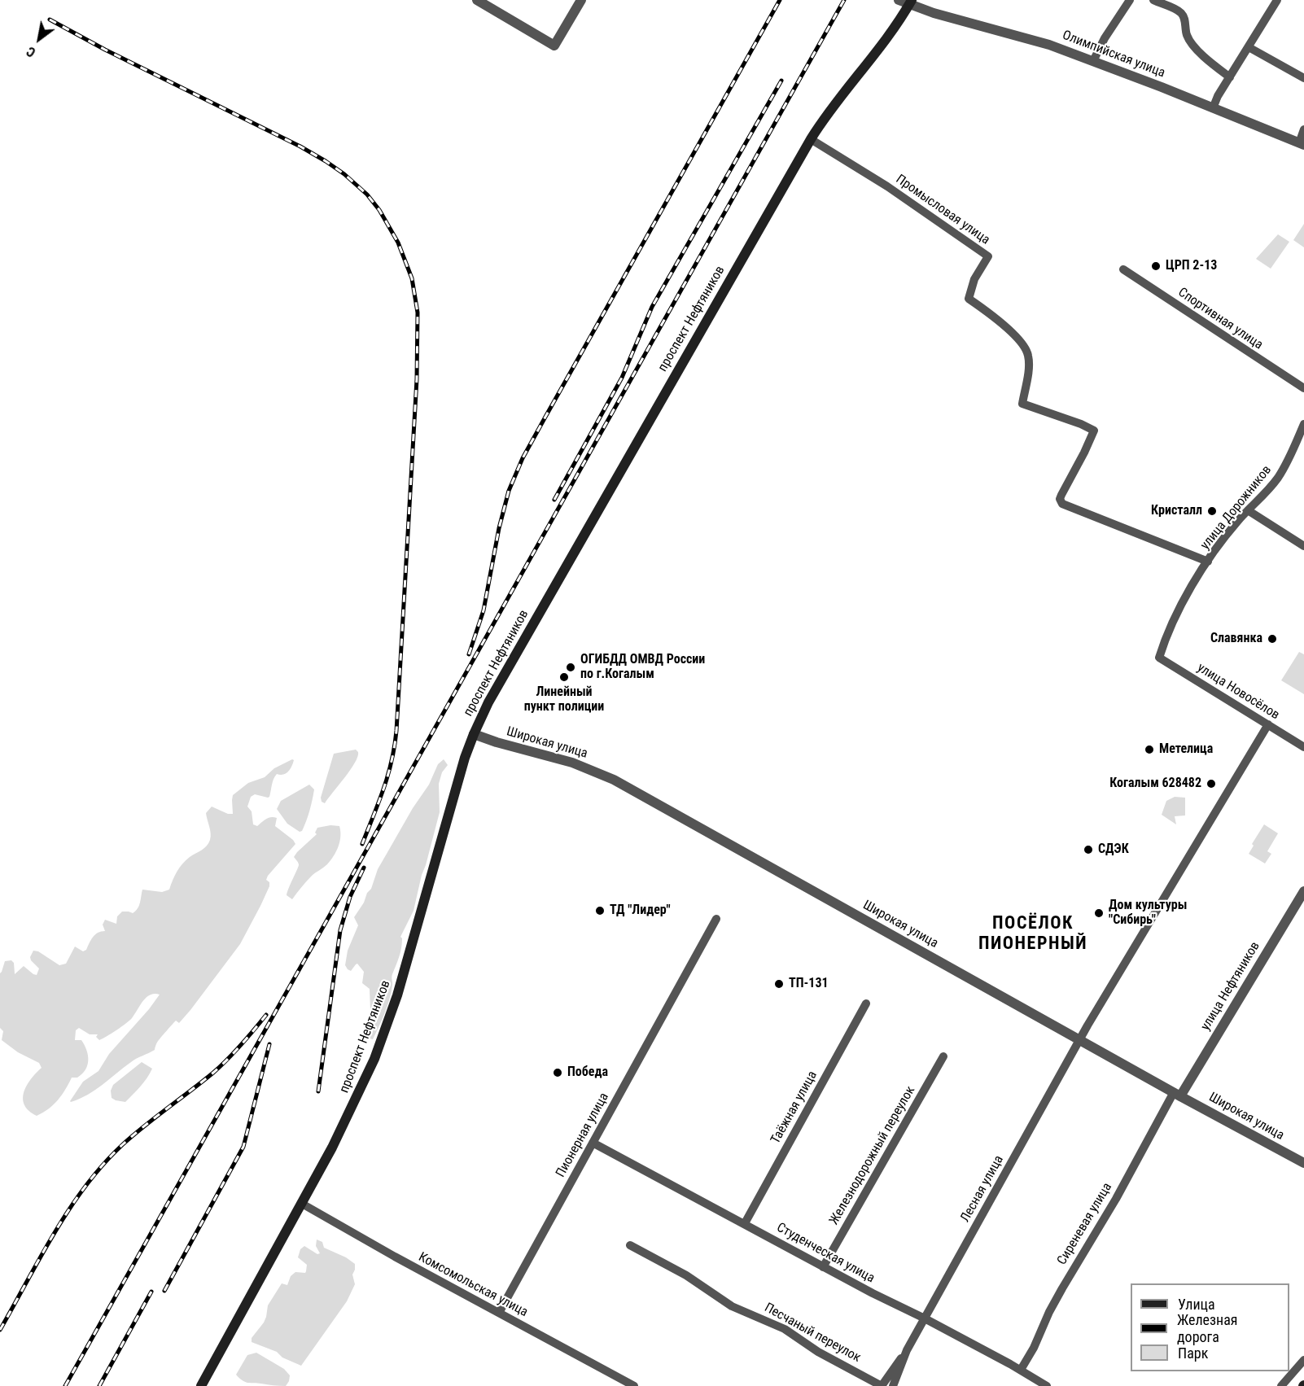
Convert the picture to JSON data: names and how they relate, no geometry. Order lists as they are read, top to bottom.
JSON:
{
  "streets": {
    "main road": ["проспект Нефтяников"],
    "street": [
      "Олимпийская улица",
      "Промысловая улица",
      "Спортивная улица",
      "улица Дорожников",
      "улица Новосёлов",
      "Широкая улица",
      "улица Нефтяников",
      "Таёжная улица",
      "Пионерная улица",
      "Железнодорожный переулок",
      "Лесная улица",
      "Сиреневая улица",
      "Студенческая улица",
      "Комсомольская улица",
      "Песчаный переулок"
    ]
  },
  "crossings": [
    ["Олимпийская улица", "проспект Нефтяников"],
    ["Промысловая улица", "проспект Нефтяников"],
    ["Промысловая улица", "улица Дорожников"],
    ["проспект Нефтяников", "Широкая улица"],
    ["проспект Нефтяников", "Комсомольская улица"],
    ["улица Дорожников", "улица Новосёлов"],
    ["улица Новосёлов", "Лесная улица"],
    ["Широкая улица", "улица Нефтяников"],
    ["Широкая улица", "Лесная улица"],
    ["Широкая улица", "Сиреневая улица"],
    ["улица Нефтяников", "Сиреневая улица"],
    ["Таёжная улица", "Студенческая улица"],
    ["Пионерная улица", "Студенческая улица"],
    ["Пионерная улица", "Комсомольская улица"],
    ["Железнодорожный переулок", "Студенческая улица"],
    ["Лесная улица", "Студенческая улица"],
    ["Лесная улица", "Песчаный переулок"],
    ["Сиреневая улица", "Студенческая улица"]
  ],
  "districts": ["ПОСЁЛОК ПИОНЕРНЫЙ"],
  "places": [
    "ЦРП 2-13",
    "Кристалл",
    "Славянка",
    "ОГИБДД ОМВД России по г.Когалым",
    "Линейный пункт полиции",
    "Метелица",
    "Когалым 628482",
    "СДЭК",
    "ТД \"Лидер\"",
    "Дом культуры \"Сибирь\"",
    "ТП-131",
    "Победа"
  ],
  "legend": ["Улица", "Железная дорога", "Парк"],
  "north": "bottom left"
}
